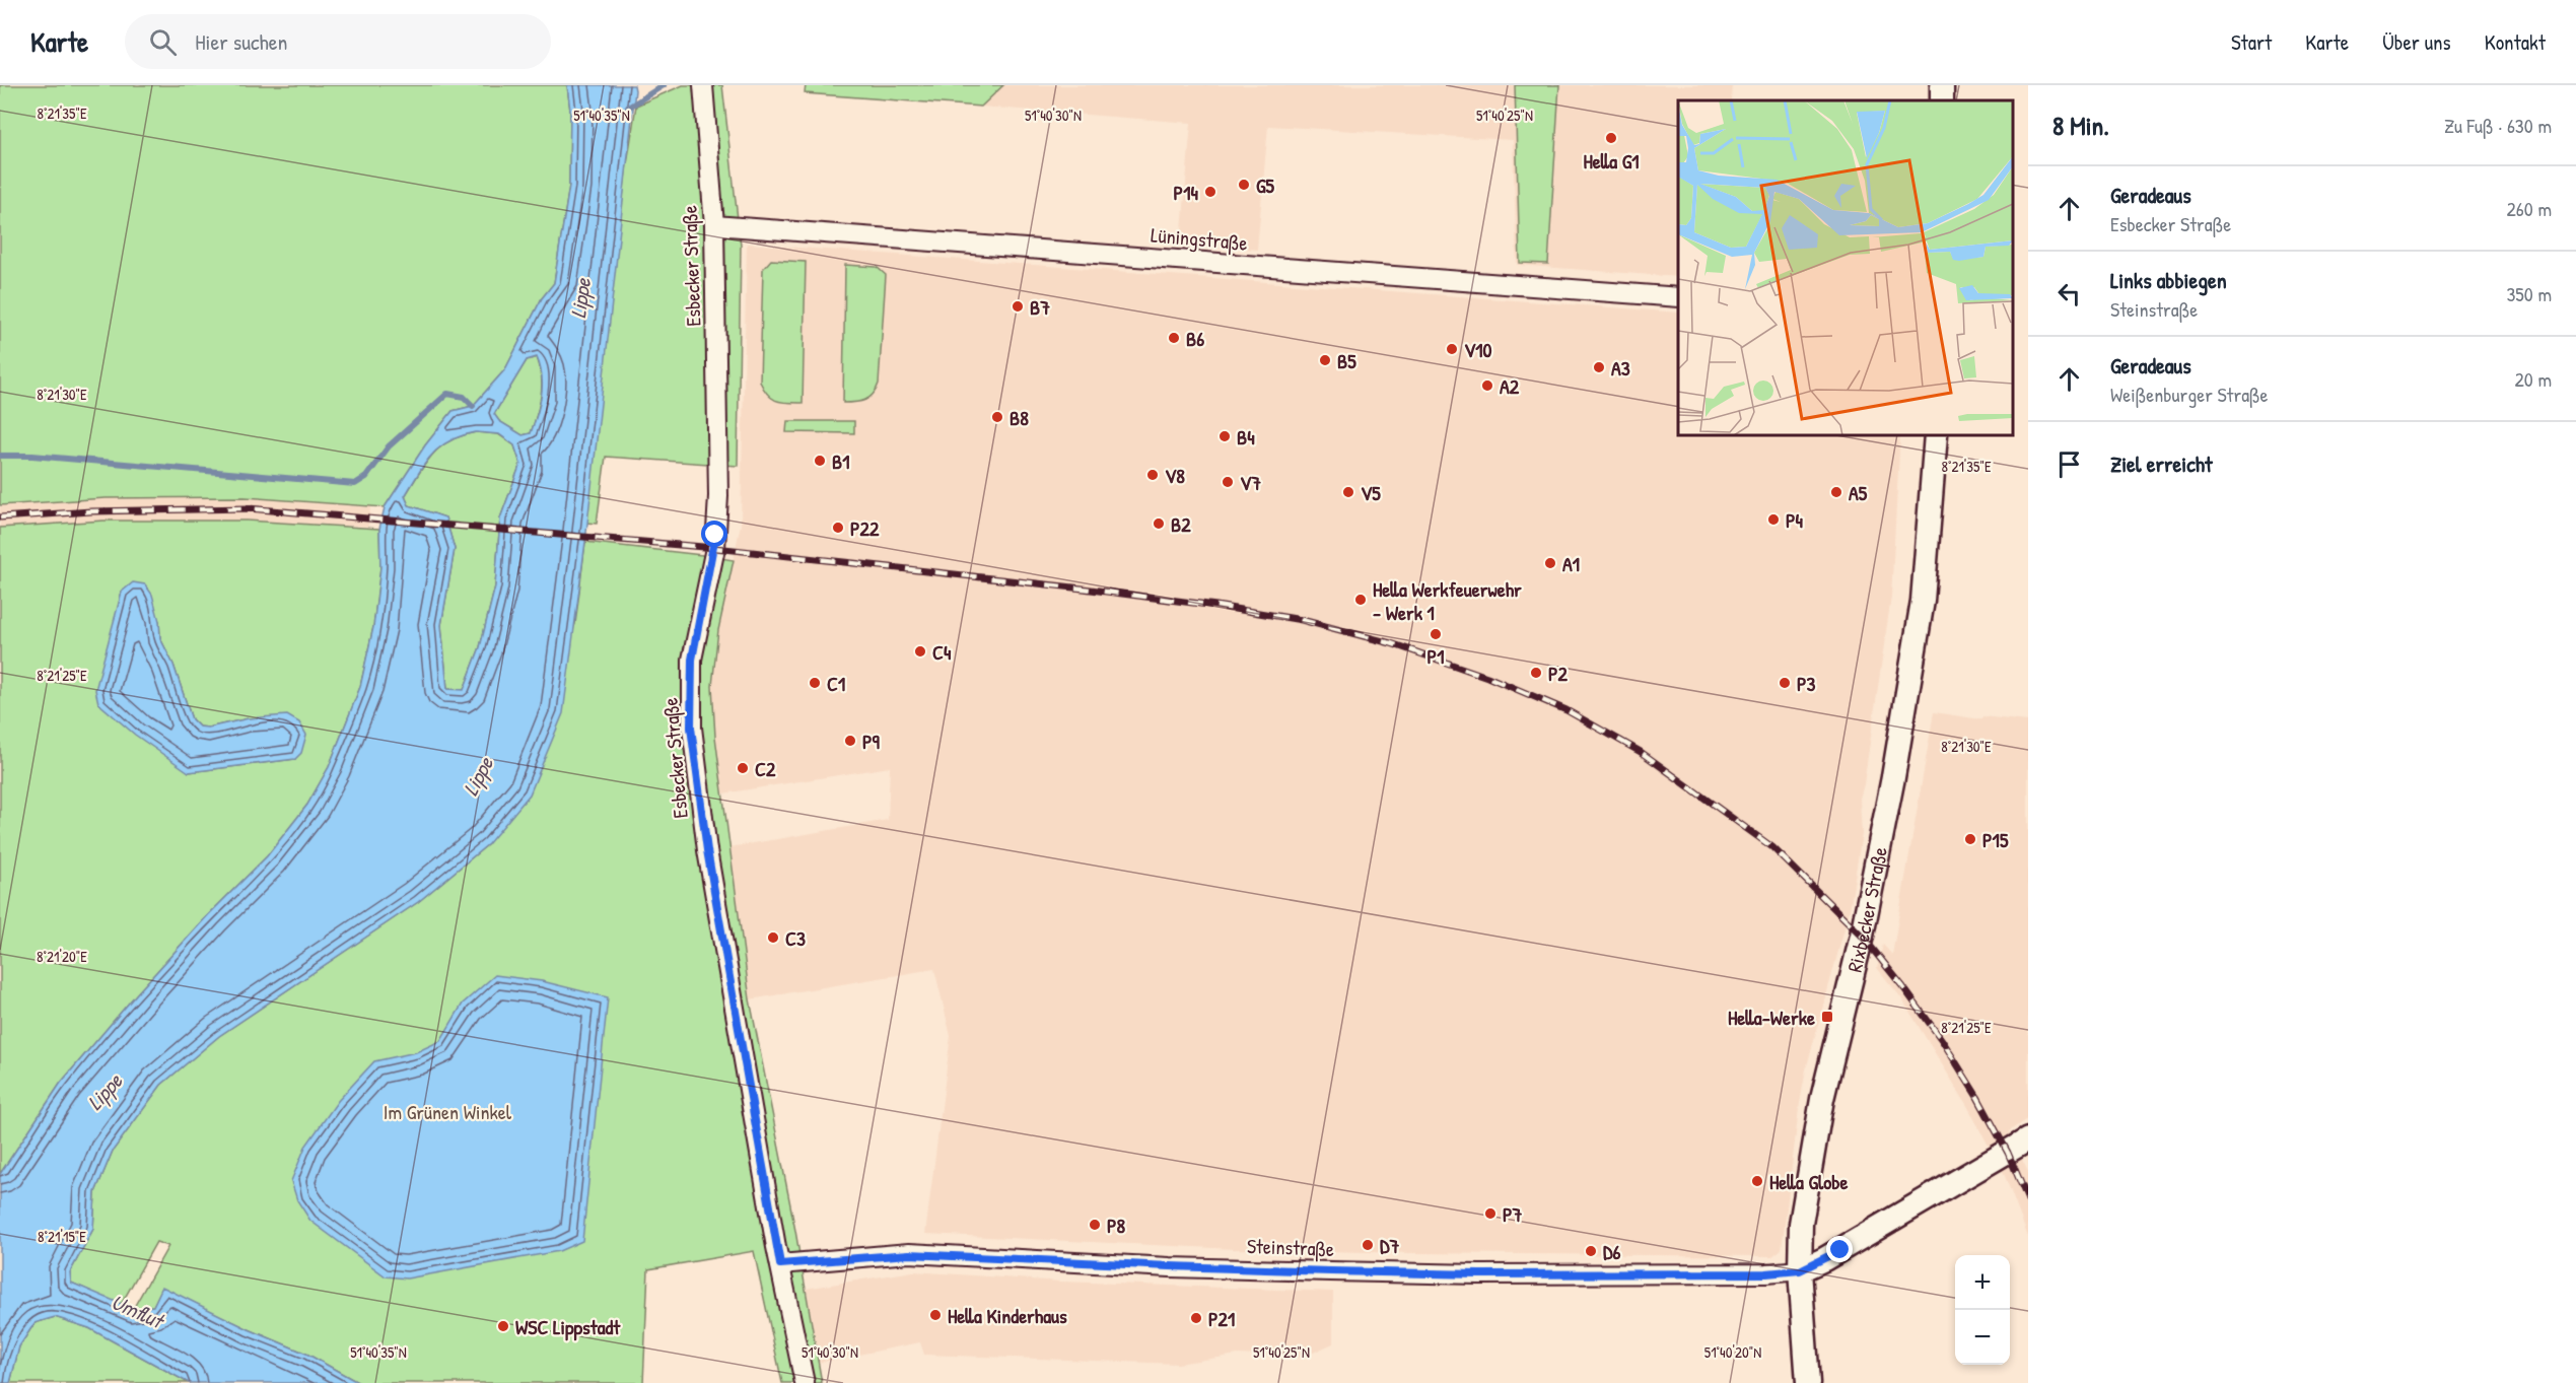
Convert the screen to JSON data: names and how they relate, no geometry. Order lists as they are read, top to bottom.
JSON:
{
  "streets": {
    "street": [
      "Lüningstraße",
      "Esbecker Straße",
      "Rixbecker Straße",
      "Steinstraße"
    ]
  },
  "crossings": [
    ["Lüningstraße", "Esbecker Straße"],
    ["Esbecker Straße", "Steinstraße"],
    ["Rixbecker Straße", "Steinstraße"]
  ],
  "water": ["Lippe", "Umflut"],
  "parks": ["Im Grünen Winkel"],
  "places": {
    "other": [
      "Hella G1",
      "G5",
      "P14",
      "B7",
      "B6",
      "V10",
      "B5",
      "A3",
      "A2",
      "B8",
      "B4",
      "B1",
      "V8",
      "V7",
      "V5",
      "A5",
      "P4",
      "B2",
      "P22",
      "A1",
      "Hella Werkfeuerwehr - Werk 1",
      "P1",
      "C4",
      "P2",
      "C1",
      "P3",
      "P9",
      "C2",
      "P15",
      "C3",
      "Hella Globe",
      "P7",
      "P8",
      "D7",
      "D6",
      "Hella Kinderhaus",
      "P21",
      "WSC Lippstadt"
    ],
    "transit": ["Hella-Werke"]
  },
  "page": {
    "header": "Karte",
    "search": "Hier suchen",
    "nav": [
      "Start",
      "Karte",
      "Über uns",
      "Kontakt"
    ],
    "heading": ["8 Min.", "Zu Fuß · 630 m"],
    "list": [
      ["Geradeaus", "Esbecker Straße", "260 m"],
      ["Links abbiegen", "Steinstraße", "350 m"],
      ["Geradeaus", "Weißenburger Straße", "20 m"],
      "Ziel erreicht"
    ],
    "map_buttons": ["+", "−"]
  },
  "coordinates": [
    "8°21'35\"E",
    "51°40'35\"N",
    "51°40'25\"N",
    "51°40'30\"N",
    "8°21'30\"E",
    "8°21'25\"E",
    "8°21'20\"E",
    "8°21'15\"E",
    "51°40'20\"N"
  ]
}
